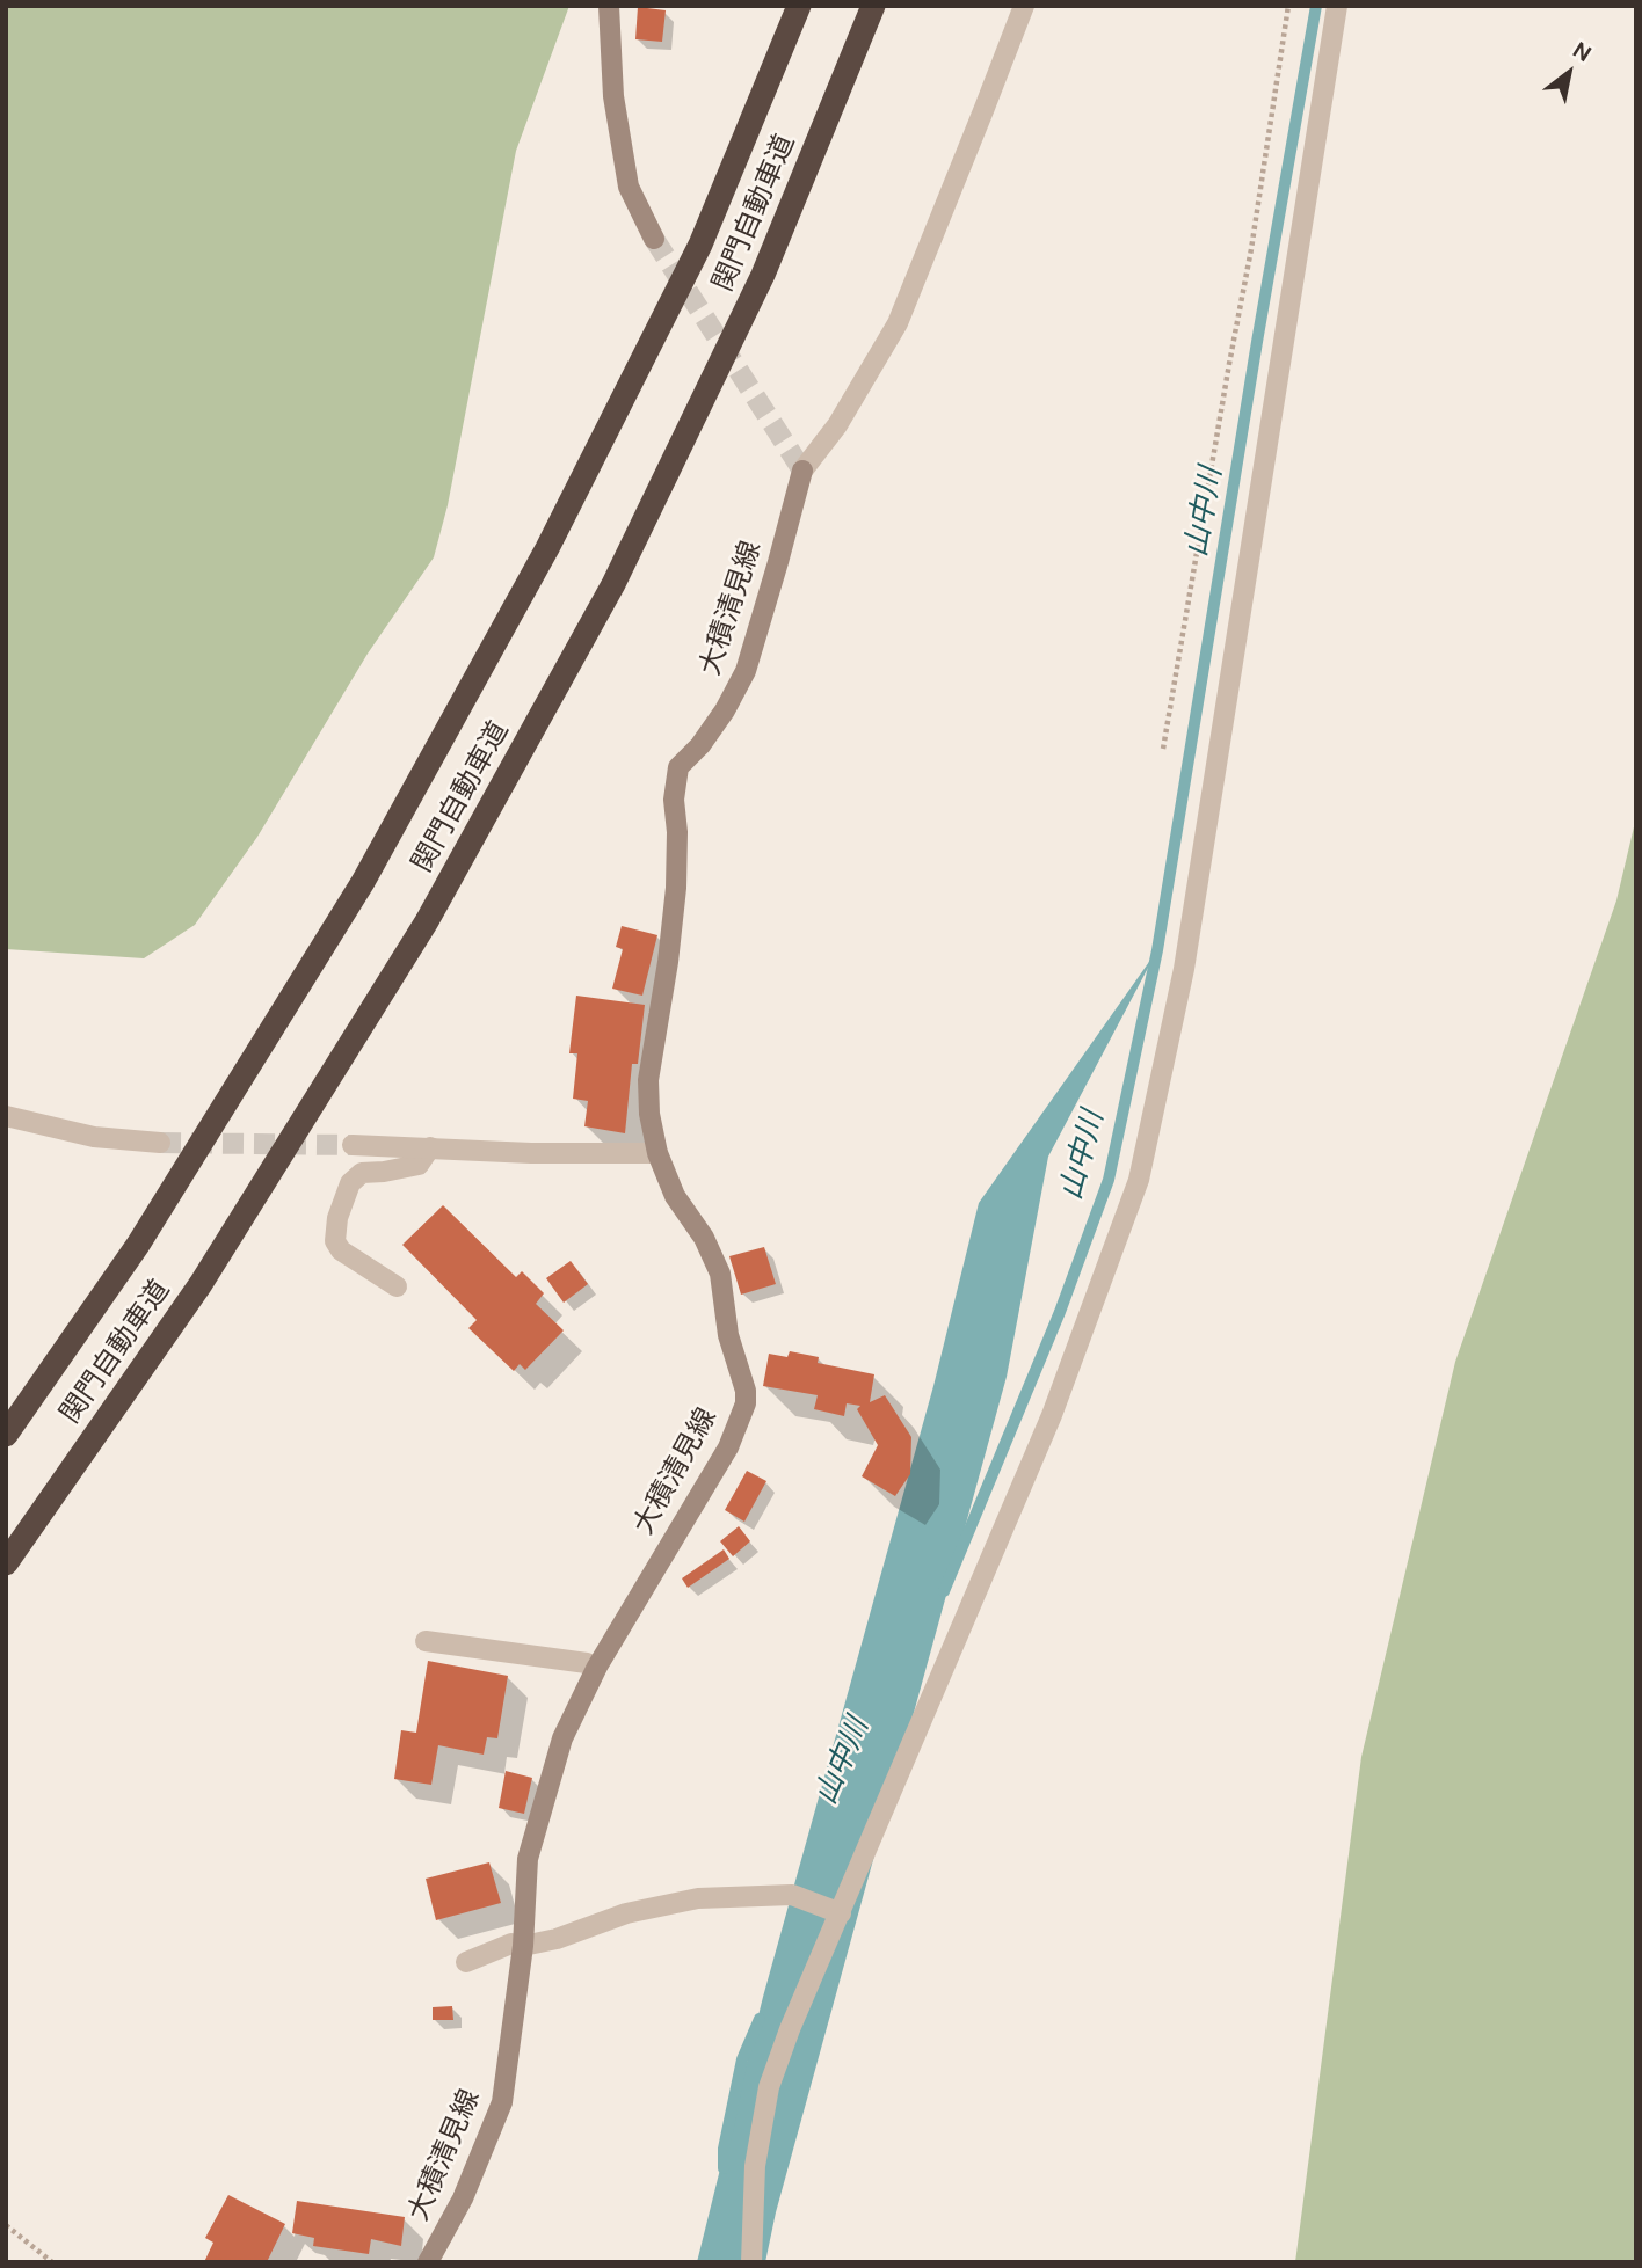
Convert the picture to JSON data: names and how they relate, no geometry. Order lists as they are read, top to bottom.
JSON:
{
  "streets": {
    "highway": ["関門自動車道"],
    "main road": ["大積清見線"]
  },
  "water": ["山中川"],
  "north": "top right"
}
